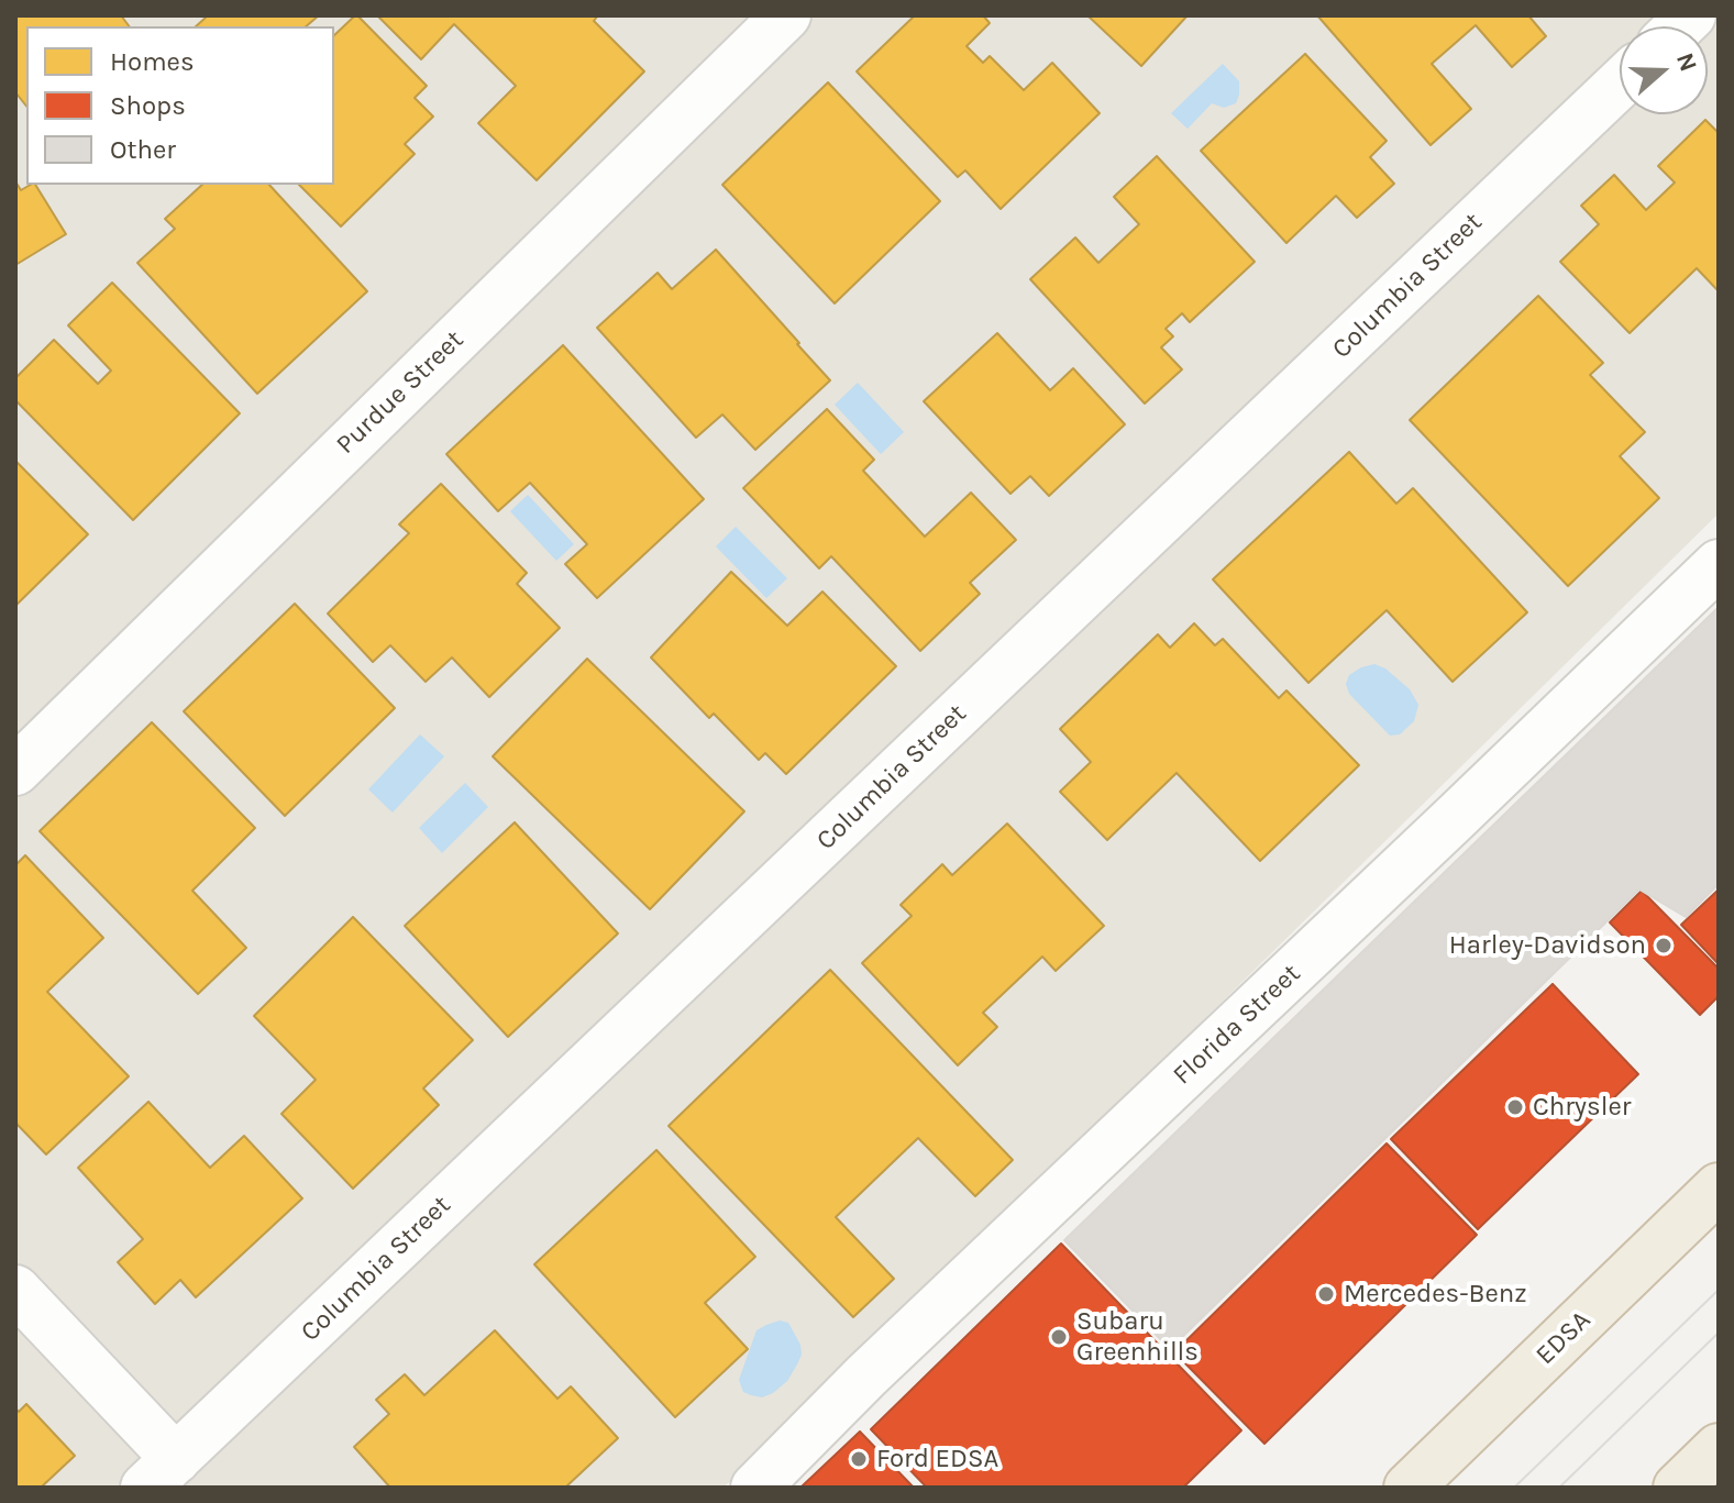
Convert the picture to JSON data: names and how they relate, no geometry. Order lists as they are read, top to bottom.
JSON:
{
  "streets": {
    "highway": ["EDSA"],
    "street": ["Columbia Street", "Purdue Street", "Florida Street"]
  },
  "places": [
    "Harley-Davidson",
    "Chrysler",
    "Mercedes-Benz",
    "Subaru Greenhills",
    "Ford EDSA"
  ],
  "legend": ["Homes", "Shops", "Other"],
  "north": "right"
}
